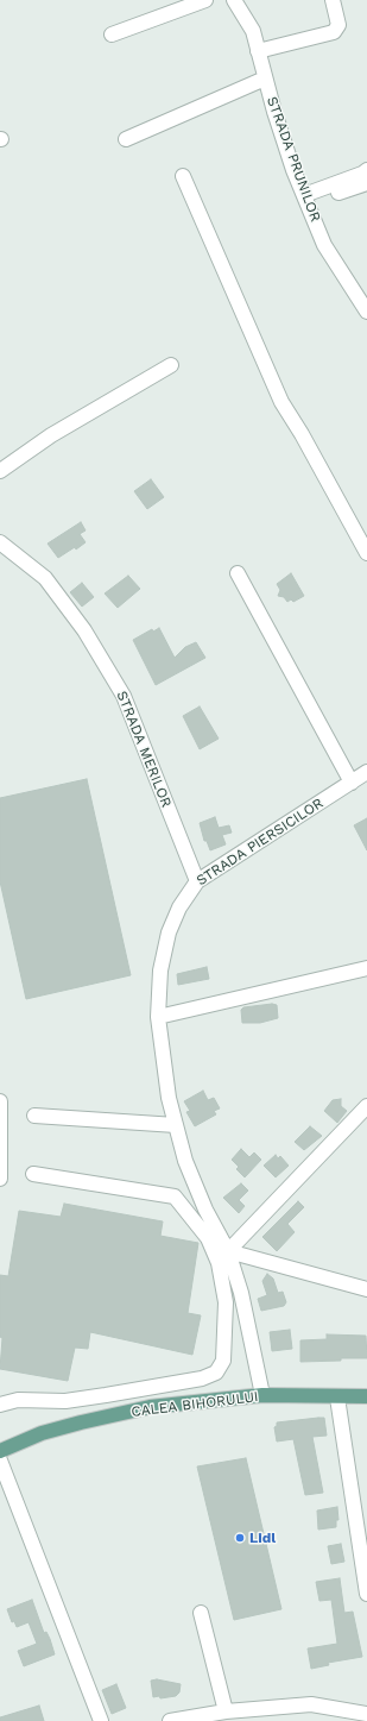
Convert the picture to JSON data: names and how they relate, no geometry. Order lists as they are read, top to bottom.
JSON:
{
  "streets": {
    "main road": ["CALEA BIHORULUI"],
    "street": ["STRADA PRUNILOR", "STRADA MERILOR", "STRADA PIERSICILOR"]
  },
  "crossings": [
    ["STRADA MERILOR", "STRADA PIERSICILOR"],
    ["STRADA PIERSICILOR", "CALEA BIHORULUI"]
  ],
  "places": ["Lidl"]
}
